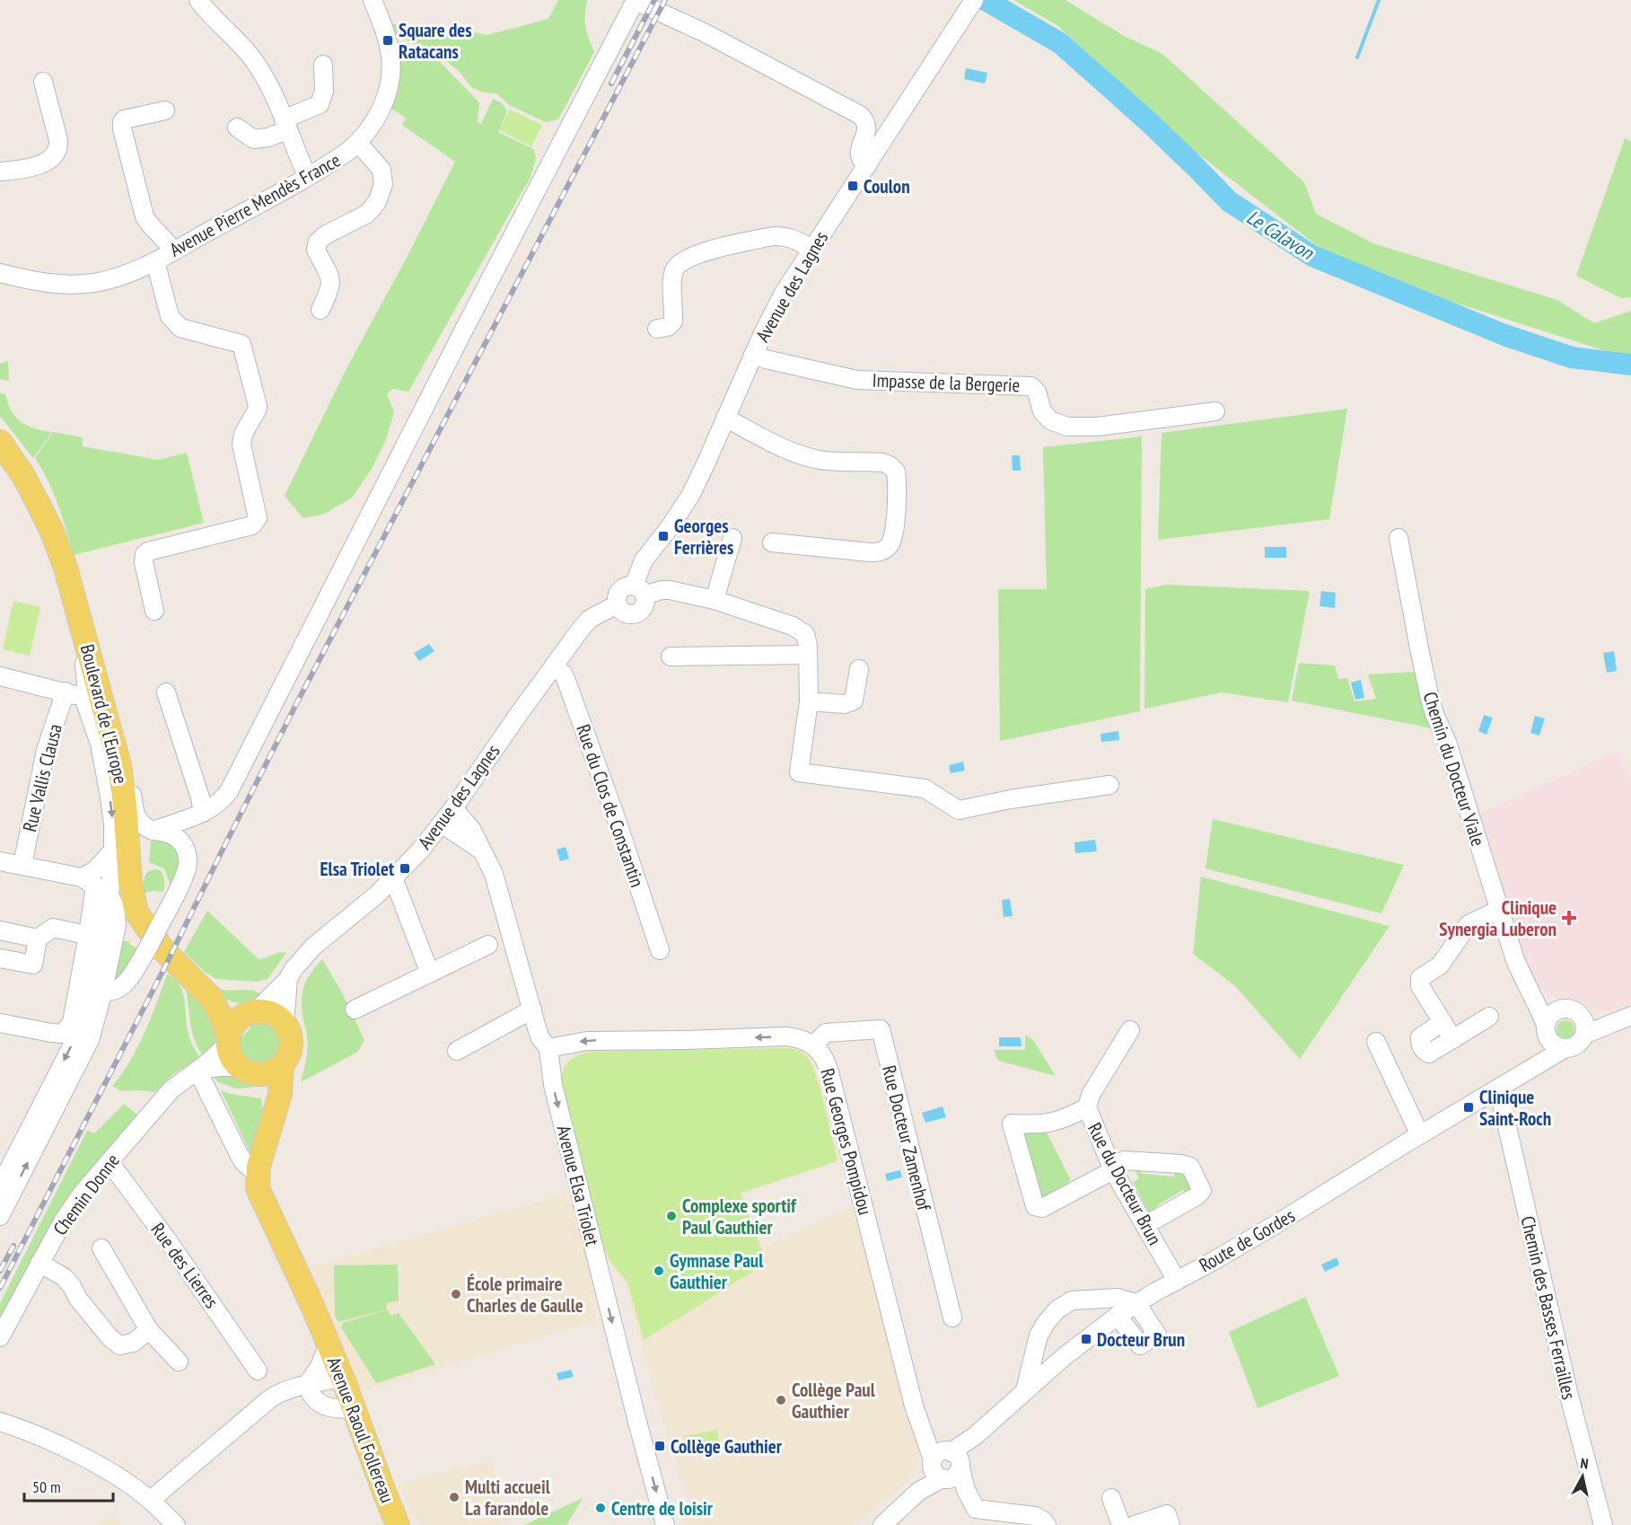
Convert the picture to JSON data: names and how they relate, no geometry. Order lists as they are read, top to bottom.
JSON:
{
  "streets": {
    "main road": ["Boulevard de l'Europe", "Avenue Raoul Follereau"],
    "street": [
      "Avenue Pierre Mendès France",
      "Avenue des Lagnes",
      "Impasse de la Bergerie",
      "Chemin du Docteur Viale",
      "Rue Vallis Clausa",
      "Rue du Clos de Constantin",
      "Rue Docteur Zamenhof",
      "Rue Georges Pompidou",
      "Rue du Docteur Brun",
      "Avenue Elsa Triolet",
      "Chemin Donne",
      "Route de Gordes",
      "Rue des Lierres",
      "Chemin des Basses Ferrailles"
    ]
  },
  "crossings": [
    ["Avenue des Lagnes", "Impasse de la Bergerie"],
    ["Avenue des Lagnes", "Boulevard de l'Europe"],
    ["Avenue des Lagnes", "Rue du Clos de Constantin"],
    ["Avenue des Lagnes", "Avenue Elsa Triolet"],
    ["Avenue des Lagnes", "Chemin Donne"],
    ["Avenue des Lagnes", "Avenue Raoul Follereau"],
    ["Boulevard de l'Europe", "Chemin Donne"],
    ["Boulevard de l'Europe", "Avenue Raoul Follereau"],
    ["Chemin du Docteur Viale", "Route de Gordes"],
    ["Rue Docteur Zamenhof", "Rue Georges Pompidou"],
    ["Rue Georges Pompidou", "Avenue Elsa Triolet"],
    ["Rue Georges Pompidou", "Route de Gordes"],
    ["Rue du Docteur Brun", "Route de Gordes"],
    ["Chemin Donne", "Rue des Lierres"],
    ["Chemin Donne", "Avenue Raoul Follereau"],
    ["Route de Gordes", "Chemin des Basses Ferrailles"]
  ],
  "one_way": ["Avenue Elsa Triolet"],
  "water": ["Le Calavon"],
  "places": {
    "transit": [
      "Square des Ratacans",
      "Coulon",
      "Georges Ferrières",
      "Elsa Triolet",
      "Clinique Saint-Roch",
      "Docteur Brun",
      "Collège Gauthier"
    ],
    "health": ["Clinique Synergia Luberon"],
    "other": [
      "Complexe sportif Paul Gauthier",
      "Gymnase Paul Gauthier",
      "École primaire Charles de Gaulle",
      "Collège Paul Gauthier",
      "Multi accueil La farandole",
      "Centre de loisir"
    ]
  },
  "scale_bar": "50 m",
  "north": "top"
}
